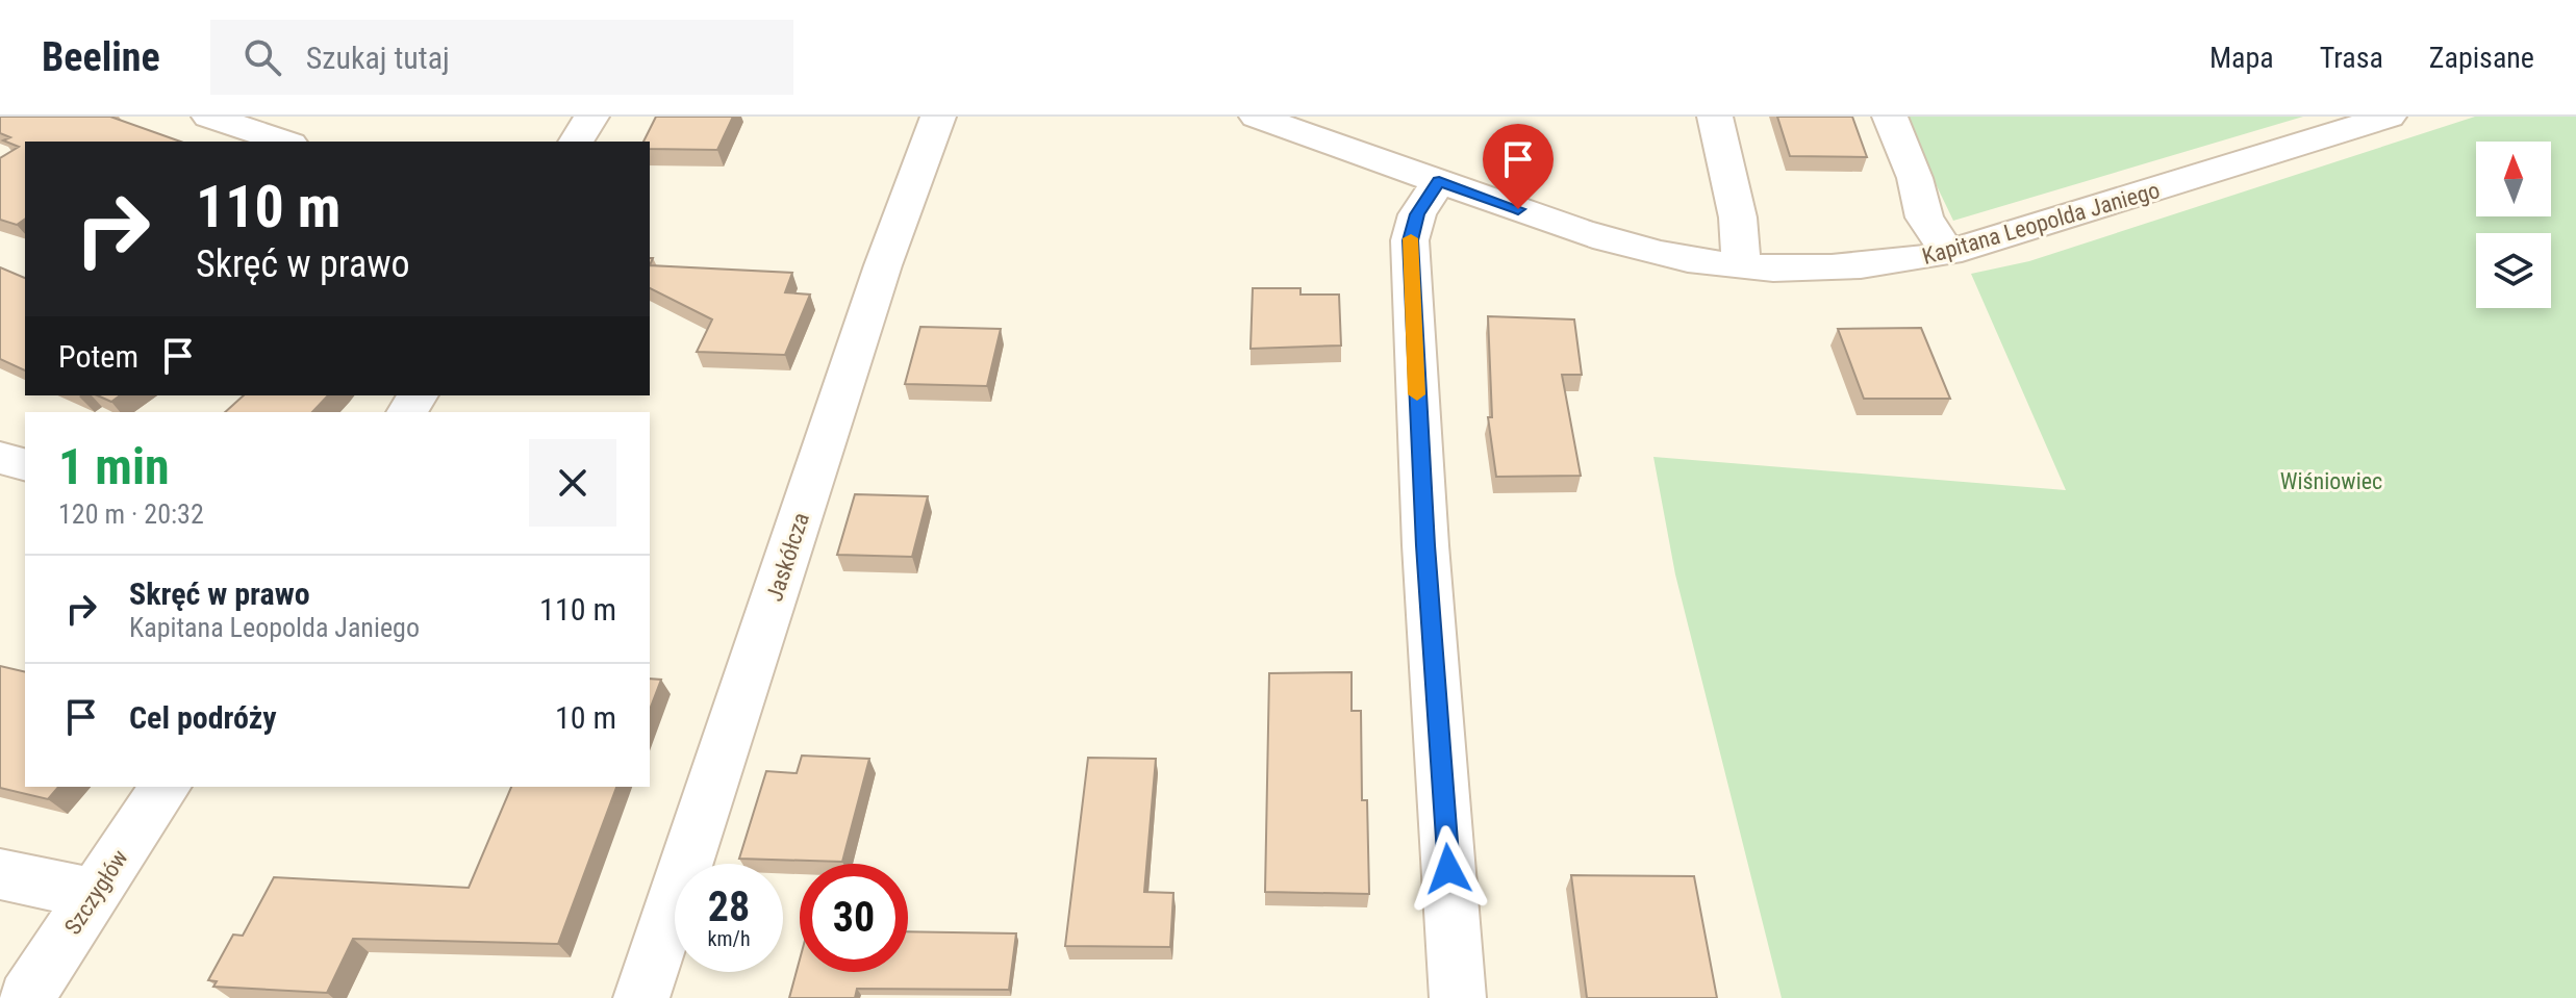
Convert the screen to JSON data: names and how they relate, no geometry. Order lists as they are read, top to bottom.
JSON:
{
  "streets": {
    "street": ["Kapitana Leopolda Janiego", "Jaskółcza", "Szczygłów"]
  },
  "parks": ["Wiśniowiec"],
  "north": "top",
  "page": {
    "header": "Beeline",
    "search": "Szukaj tutaj",
    "nav": ["Mapa", "Trasa", "Zapisane"],
    "turn": ["110 m", "Skręć w prawo"],
    "then": "Potem",
    "heading": ["1 min", "120 m · 20:32"],
    "list": [
      {
        "name": "Skręć w prawo",
        "note": "Kapitana Leopolda Janiego",
        "value": "110 m"
      },
      {
        "name": "Cel podróży",
        "value": "10 m"
      }
    ],
    "speed": "28 km/h",
    "limit": "30"
  }
}
